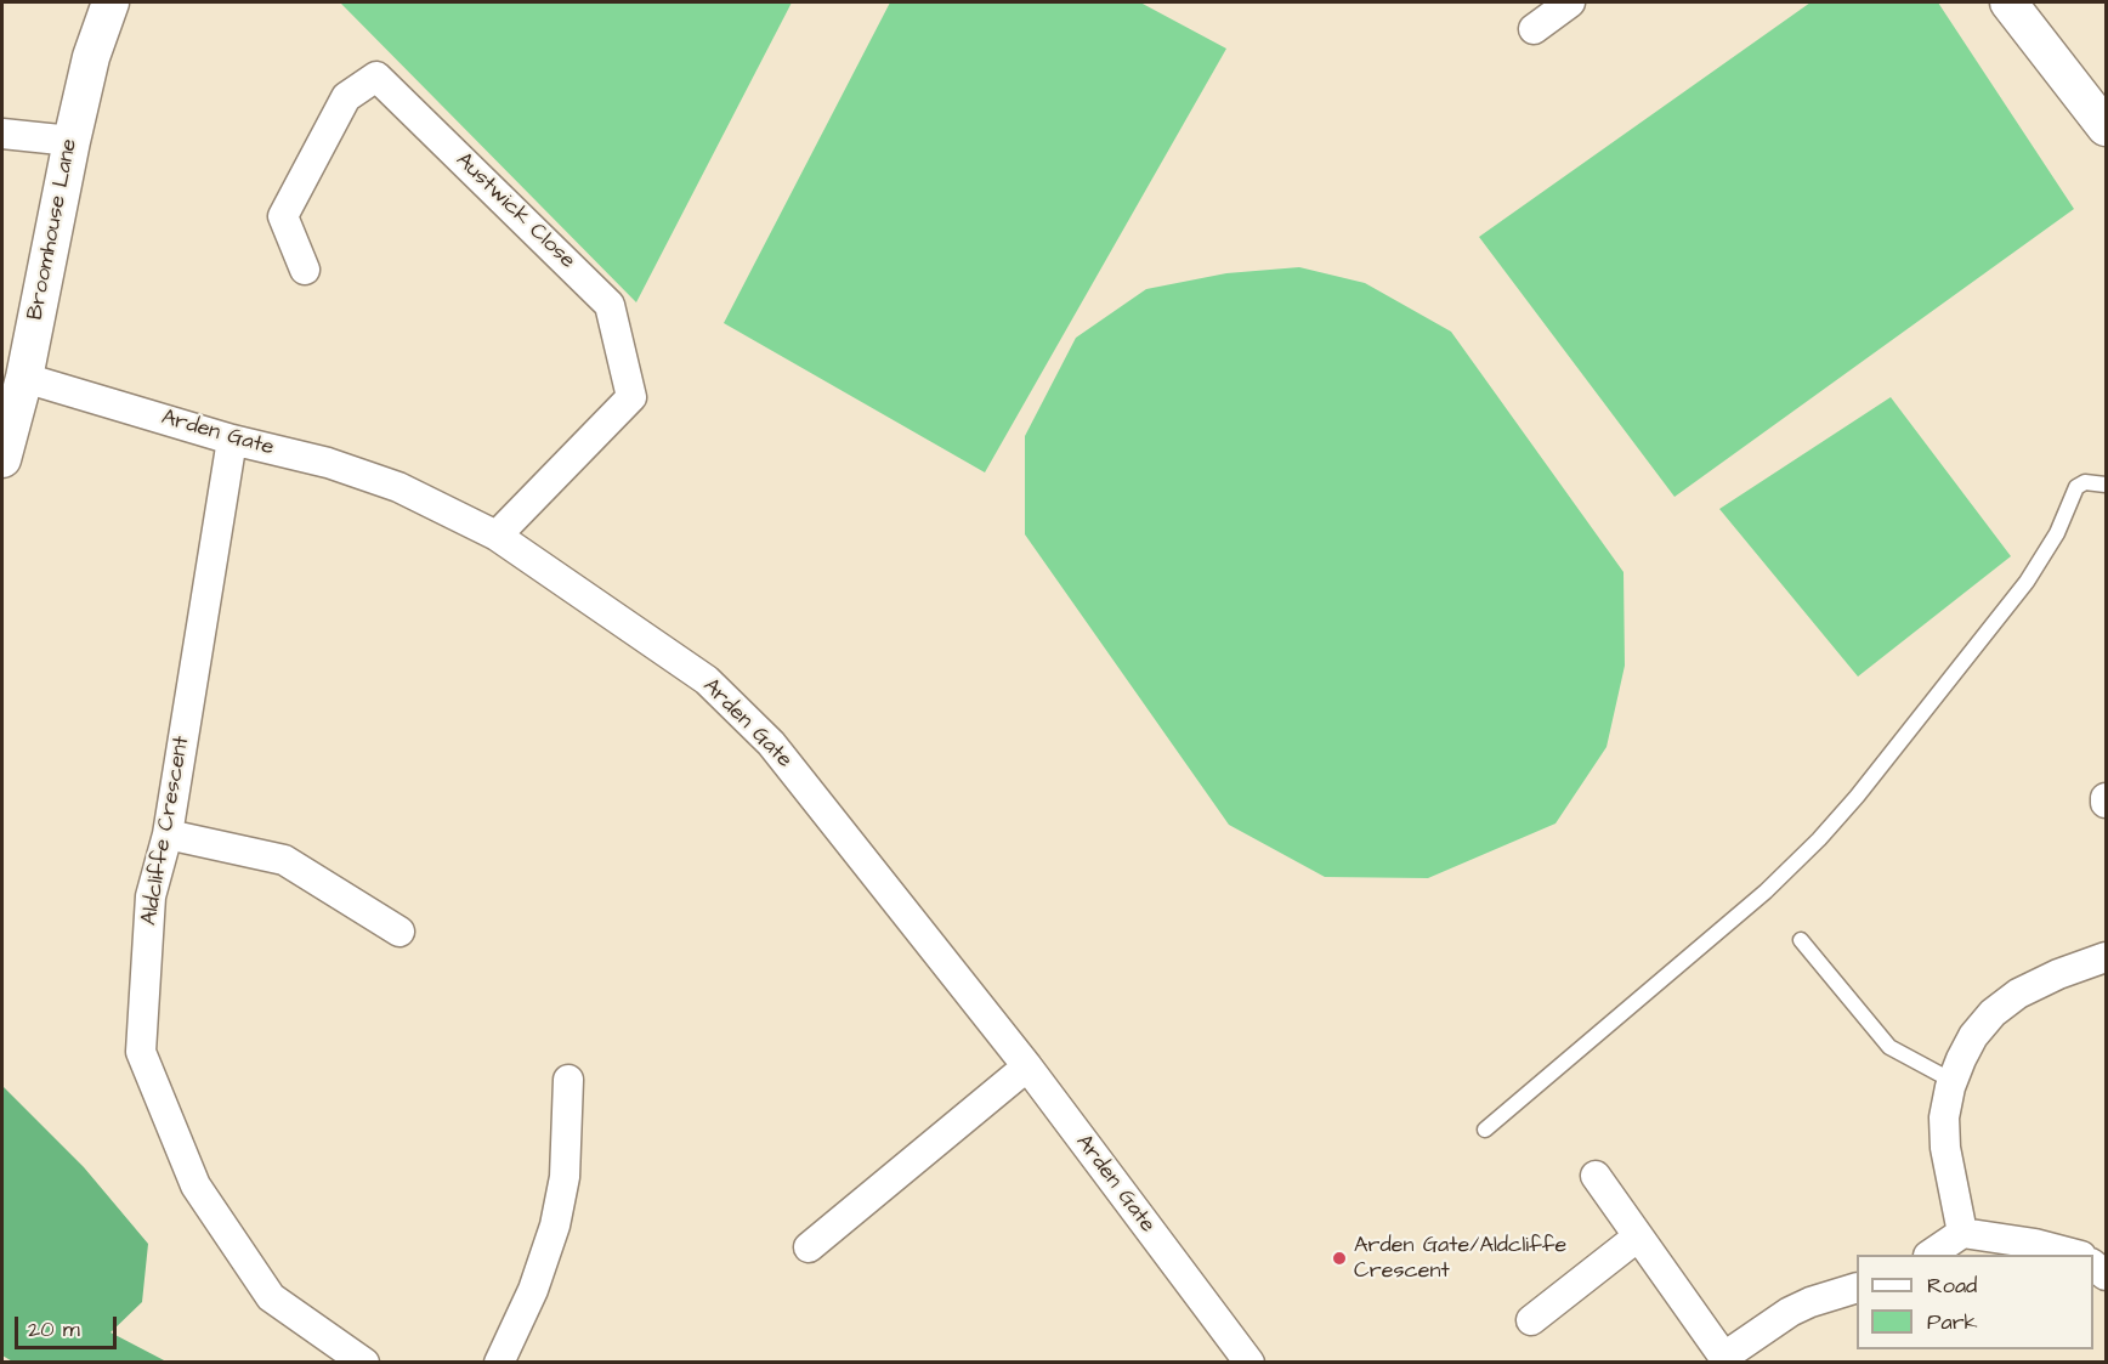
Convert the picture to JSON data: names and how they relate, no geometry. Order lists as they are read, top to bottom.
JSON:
{
  "streets": {
    "street": [
      "Austwick Close",
      "Broomhouse Lane",
      "Arden Gate",
      "Aldcliffe Crescent"
    ]
  },
  "crossings": [
    ["Austwick Close", "Arden Gate"],
    ["Broomhouse Lane", "Arden Gate"],
    ["Arden Gate", "Aldcliffe Crescent"]
  ],
  "places": ["Arden Gate/Aldcliffe Crescent"],
  "legend": ["Road", "Park"],
  "scale_bar": "20 m"
}
